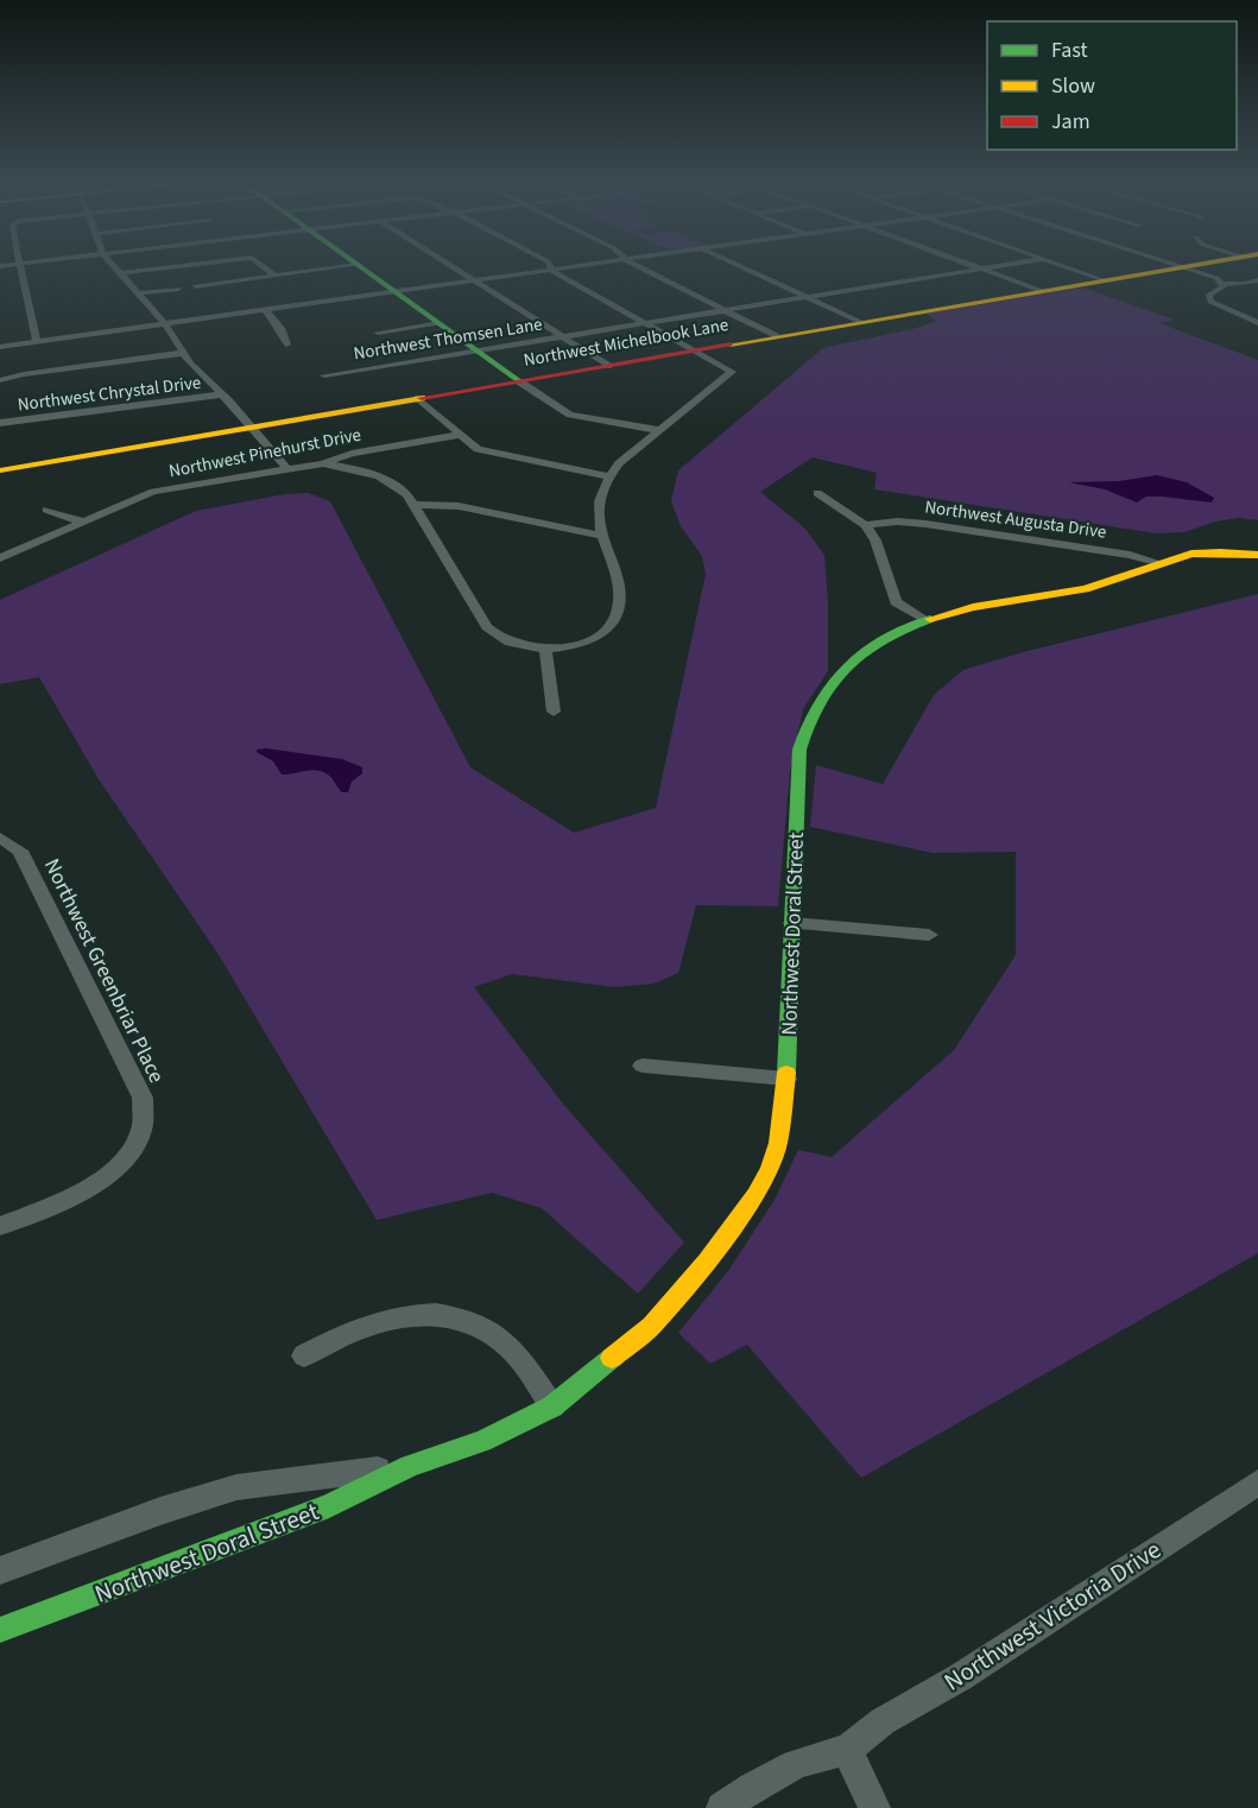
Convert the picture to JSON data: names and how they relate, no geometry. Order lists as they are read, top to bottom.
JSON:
{
  "streets": {
    "street": [
      "Northwest Thomsen Lane",
      "Northwest Michelbook Lane",
      "Northwest Chrystal Drive",
      "Northwest Pinehurst Drive",
      "Northwest Augusta Drive",
      "Northwest Doral Street",
      "Northwest Greenbriar Place",
      "Northwest Victoria Drive"
    ]
  },
  "crossings": [
    ["Northwest Augusta Drive", "Northwest Doral Street"]
  ],
  "legend": ["Fast", "Slow", "Jam"]
}
